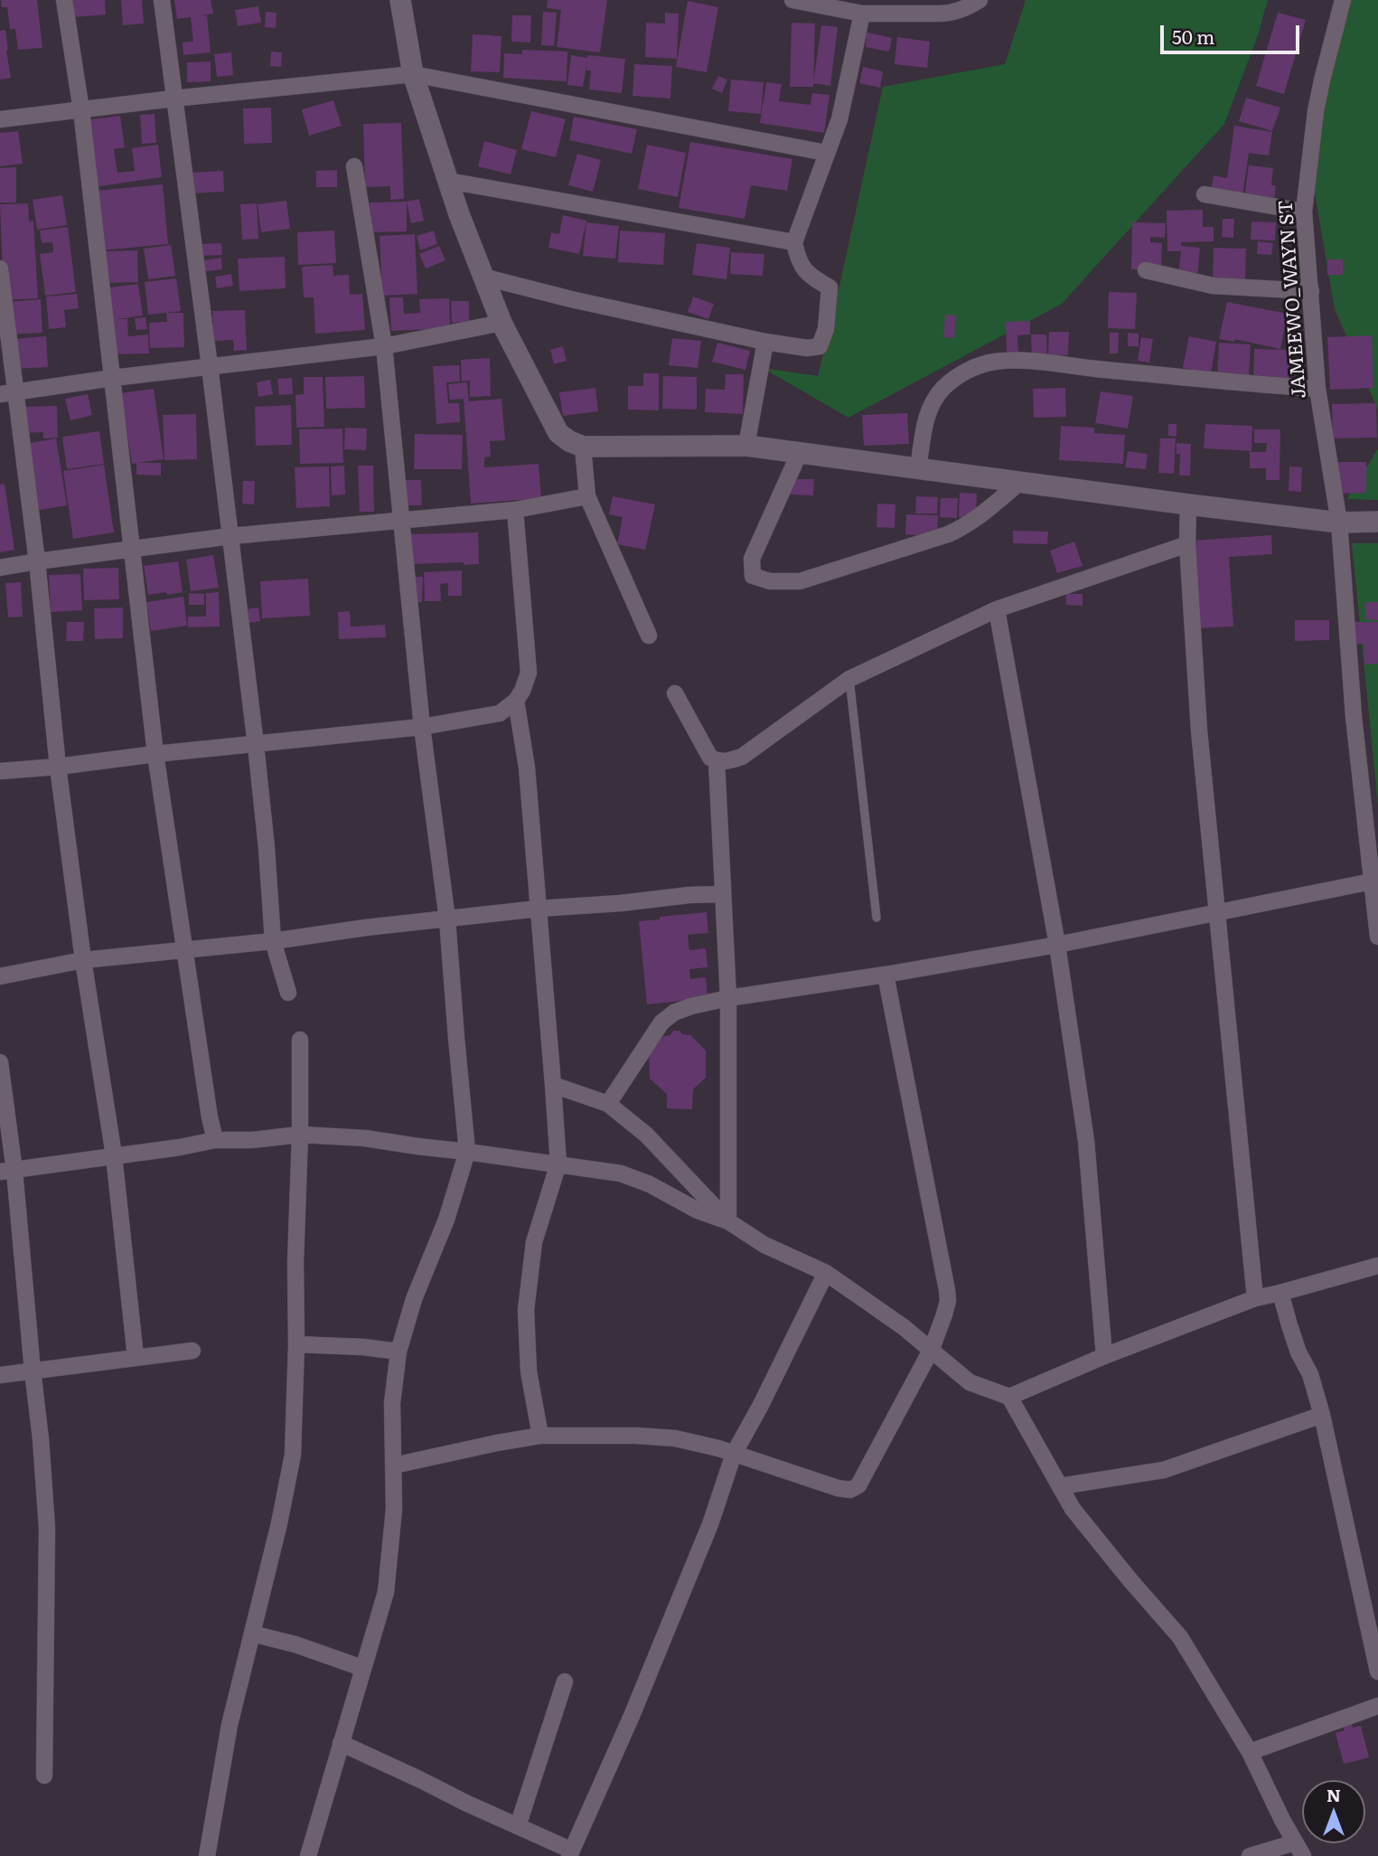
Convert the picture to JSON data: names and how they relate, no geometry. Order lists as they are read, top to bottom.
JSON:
{
  "streets": {
    "street": ["JAMEEWO_WAYN ST"]
  },
  "scale_bar": "50 m",
  "north": "top"
}
